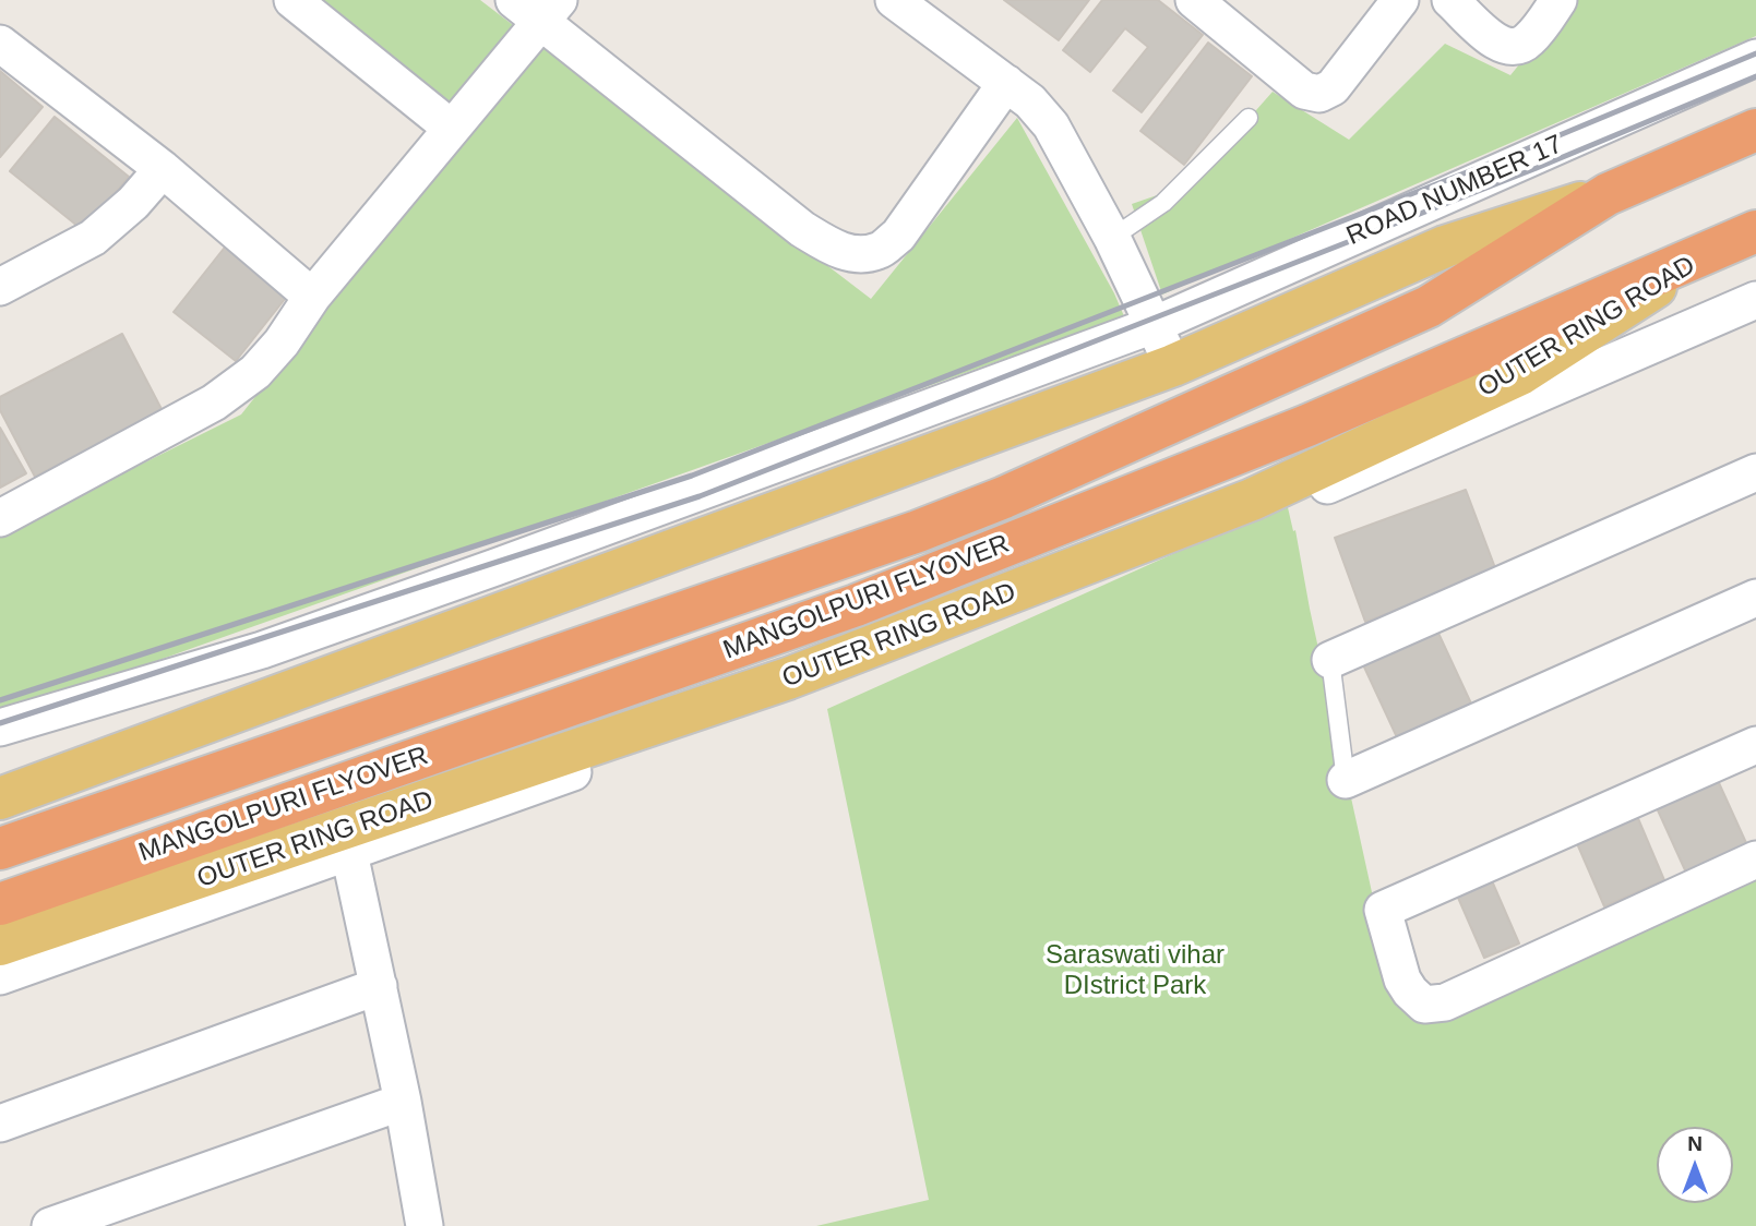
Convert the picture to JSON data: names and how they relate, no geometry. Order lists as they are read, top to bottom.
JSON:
{
  "streets": {
    "highway": ["OUTER RING ROAD", "MANGOLPURI FLYOVER"],
    "street": ["ROAD NUMBER 17"]
  },
  "crossings": [
    ["OUTER RING ROAD", "MANGOLPURI FLYOVER"]
  ],
  "parks": ["Saraswati vihar DIstrict Park"],
  "north": "top"
}
